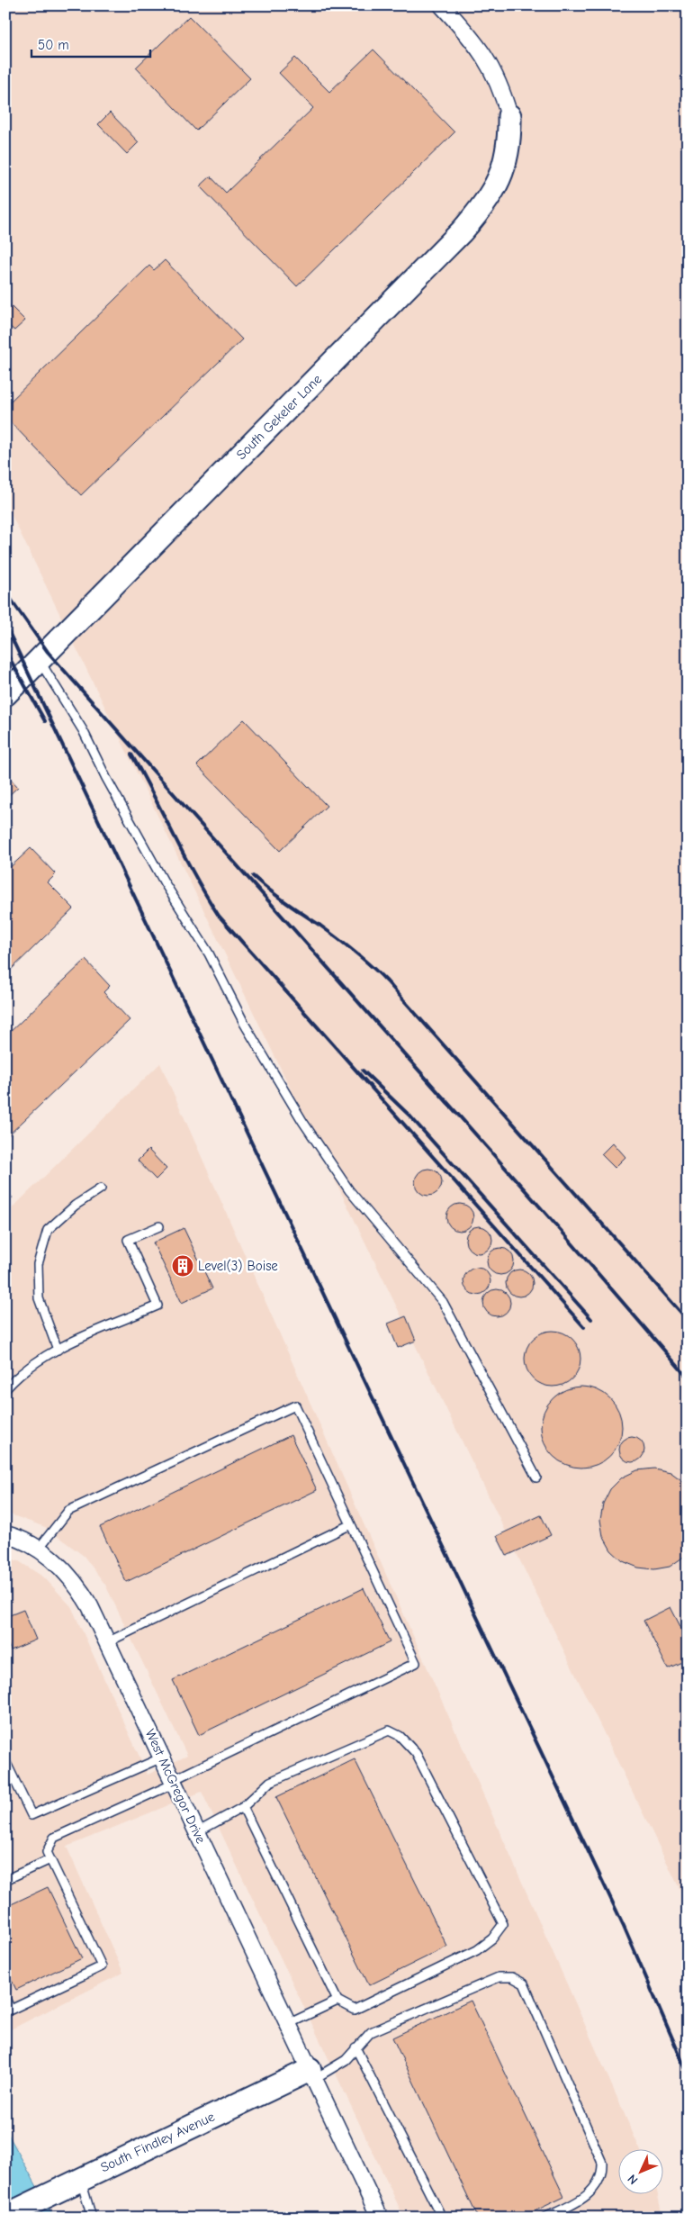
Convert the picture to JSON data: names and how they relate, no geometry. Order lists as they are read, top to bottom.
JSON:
{
  "streets": {
    "street": ["South Gekeler Lane", "West McGregor Drive", "South Findley Avenue"]
  },
  "crossings": [
    ["West McGregor Drive", "South Findley Avenue"]
  ],
  "places": {
    "building": ["Level(3) Boise"]
  },
  "scale_bar": "50 m",
  "north": "bottom left"
}
